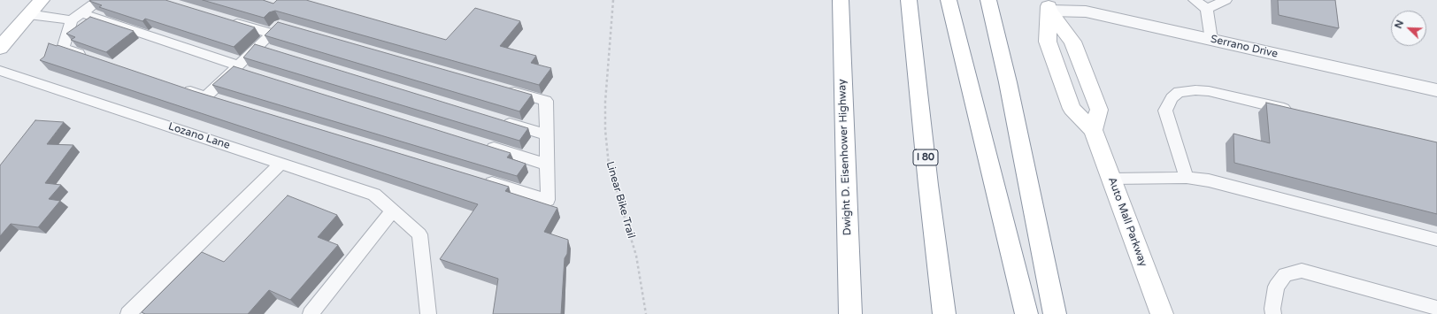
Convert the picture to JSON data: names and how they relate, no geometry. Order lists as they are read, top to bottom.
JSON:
{
  "streets": {
    "main road": ["Dwight D. Eisenhower Highway", "I 80", "Auto Mall Parkway"],
    "street": ["Serrano Drive"],
    "lane": ["Lozano Lane"],
    "path": ["Linear Bike Trail"]
  },
  "crossings": [
    ["Serrano Drive", "Auto Mall Parkway"]
  ],
  "north": "top left"
}
